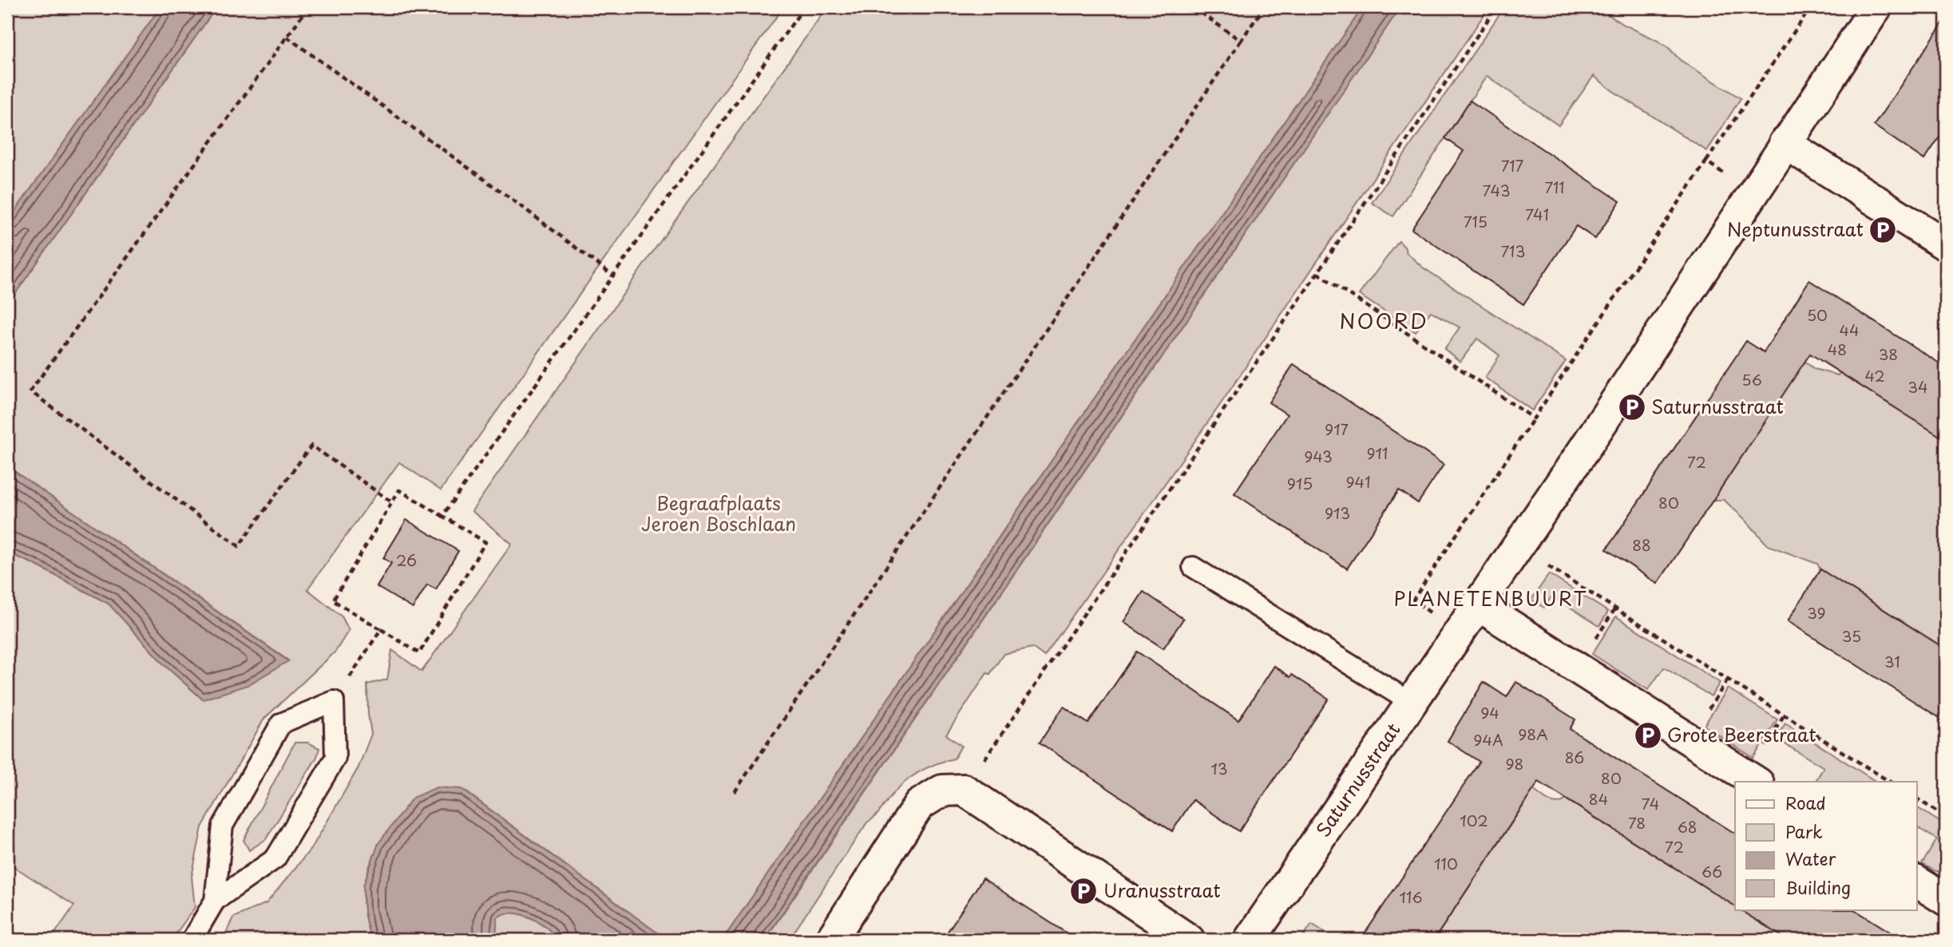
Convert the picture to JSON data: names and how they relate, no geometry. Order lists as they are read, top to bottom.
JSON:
{
  "streets": {
    "street": ["Saturnusstraat"]
  },
  "districts": ["NOORD", "PLANETENBUURT"],
  "parks": ["Begraafplaats Jeroen Boschlaan"],
  "places": {
    "parking": [
      "Neptunusstraat",
      "Saturnusstraat",
      "Grote Beerstraat",
      "Uranusstraat"
    ]
  },
  "house_numbers": [
    "717",
    "711",
    "743",
    "741",
    "715",
    "713",
    "50",
    "44",
    "48",
    "38",
    "42",
    "56",
    "34",
    "917",
    "911",
    "943",
    "72",
    "941",
    "915",
    "80",
    "913",
    "88",
    "26",
    "39",
    "35",
    "31",
    "94",
    "98A",
    "94A",
    "86",
    "98",
    "13",
    "80",
    "84",
    "74",
    "102",
    "78",
    "68",
    "72",
    "110",
    "66",
    "116"
  ],
  "legend": [
    "Road",
    "Park",
    "Water",
    "Building"
  ]
}
